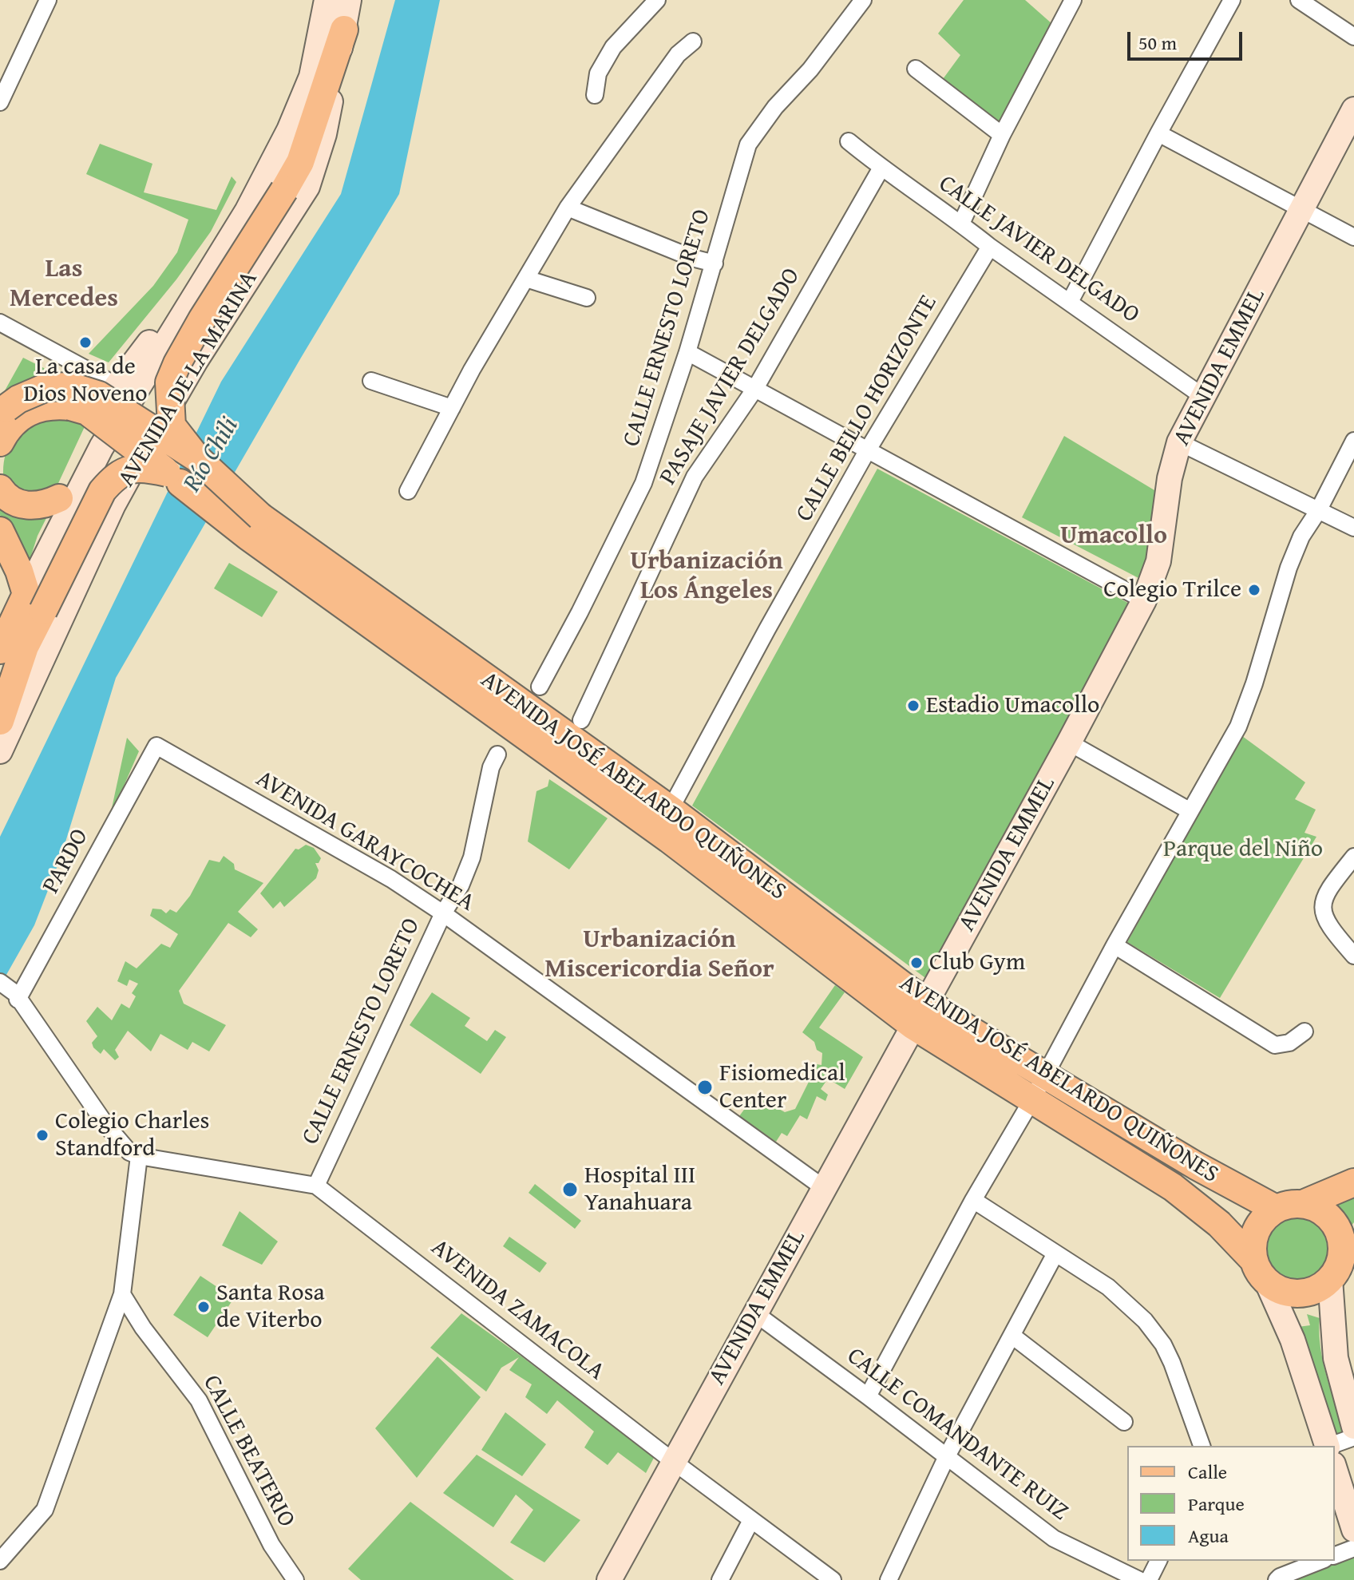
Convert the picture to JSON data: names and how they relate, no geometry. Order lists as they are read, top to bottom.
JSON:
{
  "streets": {
    "main road": ["AVENIDA EMMEL", "AVENIDA DE LA MARINA", "AVENIDA JOSÉ ABELARDO QUIÑONES"],
    "street": [
      "CALLE JAVIER DELGADO",
      "CALLE ERNESTO LORETO",
      "PASAJE JAVIER DELGADO",
      "CALLE BELLO HORIZONTE",
      "AVENIDA GARAYCOCHEA",
      "PARDO",
      "AVENIDA ZAMACOLA",
      "CALLE COMANDANTE RUIZ",
      "CALLE BEATERIO"
    ]
  },
  "crossings": [
    ["CALLE JAVIER DELGADO", "AVENIDA EMMEL"],
    ["CALLE JAVIER DELGADO", "PASAJE JAVIER DELGADO"],
    ["CALLE JAVIER DELGADO", "CALLE BELLO HORIZONTE"],
    ["CALLE ERNESTO LORETO", "AVENIDA GARAYCOCHEA"],
    ["CALLE ERNESTO LORETO", "AVENIDA ZAMACOLA"],
    ["AVENIDA EMMEL", "AVENIDA JOSÉ ABELARDO QUIÑONES"],
    ["AVENIDA EMMEL", "AVENIDA GARAYCOCHEA"],
    ["AVENIDA EMMEL", "AVENIDA ZAMACOLA"],
    ["AVENIDA EMMEL", "CALLE COMANDANTE RUIZ"],
    ["CALLE BELLO HORIZONTE", "AVENIDA JOSÉ ABELARDO QUIÑONES"],
    ["AVENIDA GARAYCOCHEA", "PARDO"]
  ],
  "districts": [
    "Las Mercedes",
    "Umacollo",
    "Urbanización Los Ángeles",
    "Urbanización Miscericordia Señor"
  ],
  "water": ["Río Chili"],
  "parks": ["Parque del Niño"],
  "places": [
    "La casa de Dios Noveno",
    "Colegio Trilce",
    "Estadio Umacollo",
    "Club Gym",
    "Fisiomedical Center",
    "Colegio Charles Standford",
    "Hospital III Yanahuara",
    "Santa Rosa de Viterbo"
  ],
  "legend": ["Calle", "Parque", "Agua"],
  "scale_bar": "50 m"
}
